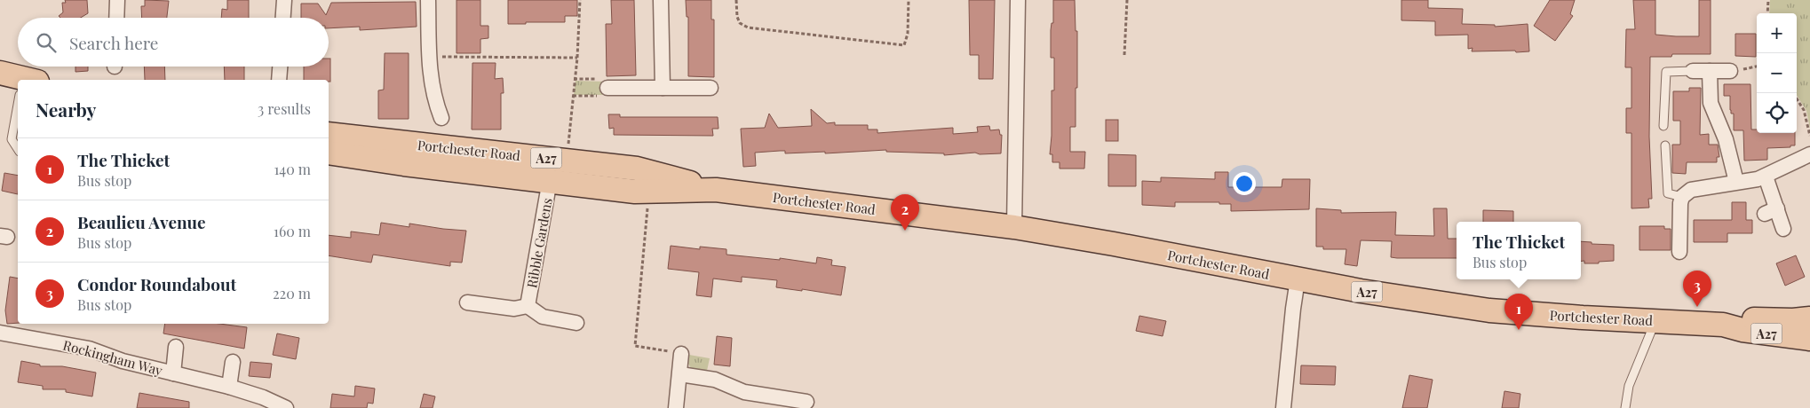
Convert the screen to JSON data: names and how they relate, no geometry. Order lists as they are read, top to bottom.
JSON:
{
  "streets": {
    "main road": ["Portchester Road", "A27"],
    "street": ["Ribble Gardens", "Rockingham Way"]
  },
  "crossings": [
    ["Portchester Road", "Ribble Gardens"]
  ],
  "page": {
    "map_buttons": ["+", "−"],
    "search": "Search here",
    "heading": ["Nearby", "3 results"],
    "list": [
      {
        "mark": "1",
        "name": "The Thicket",
        "note": "Bus stop",
        "value": "140 m"
      },
      {
        "mark": "2",
        "name": "Beaulieu Avenue",
        "note": "Bus stop",
        "value": "160 m"
      },
      {
        "mark": "3",
        "name": "Condor Roundabout",
        "note": "Bus stop",
        "value": "220 m"
      }
    ],
    "pins": ["2", "3", "1"],
    "popup": ["The Thicket", "Bus stop"]
  }
}
